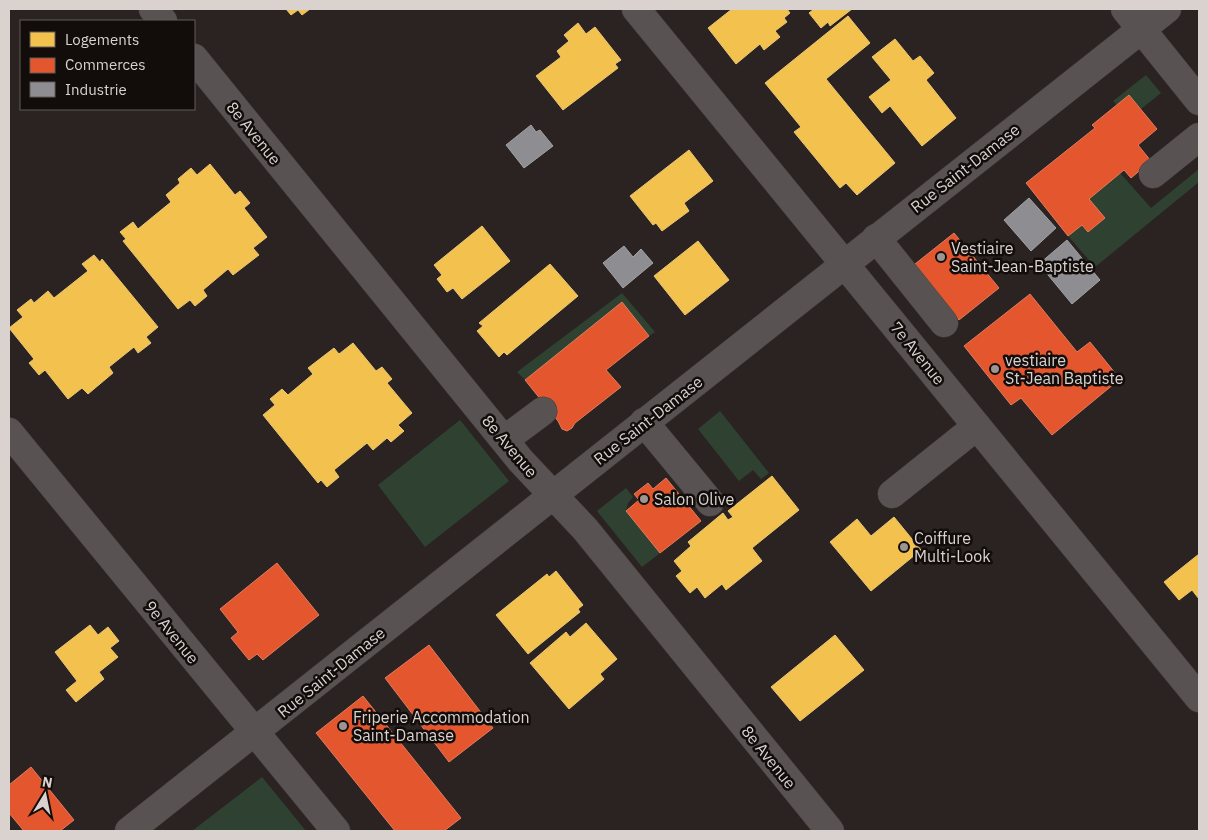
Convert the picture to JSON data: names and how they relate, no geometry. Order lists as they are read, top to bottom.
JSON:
{
  "streets": {
    "street": [
      "8e Avenue",
      "Rue Saint-Damase",
      "7e Avenue",
      "9e Avenue"
    ]
  },
  "crossings": [
    ["8e Avenue", "Rue Saint-Damase"],
    ["Rue Saint-Damase", "7e Avenue"],
    ["Rue Saint-Damase", "9e Avenue"]
  ],
  "places": [
    "Vestiaire Saint-Jean-Baptiste",
    "vestiaire St-Jean Baptiste",
    "Salon Olive",
    "Coiffure Multi-Look",
    "Friperie Accommodation Saint-Damase"
  ],
  "legend": ["Logements", "Commerces", "Industrie"],
  "north": "top"
}
